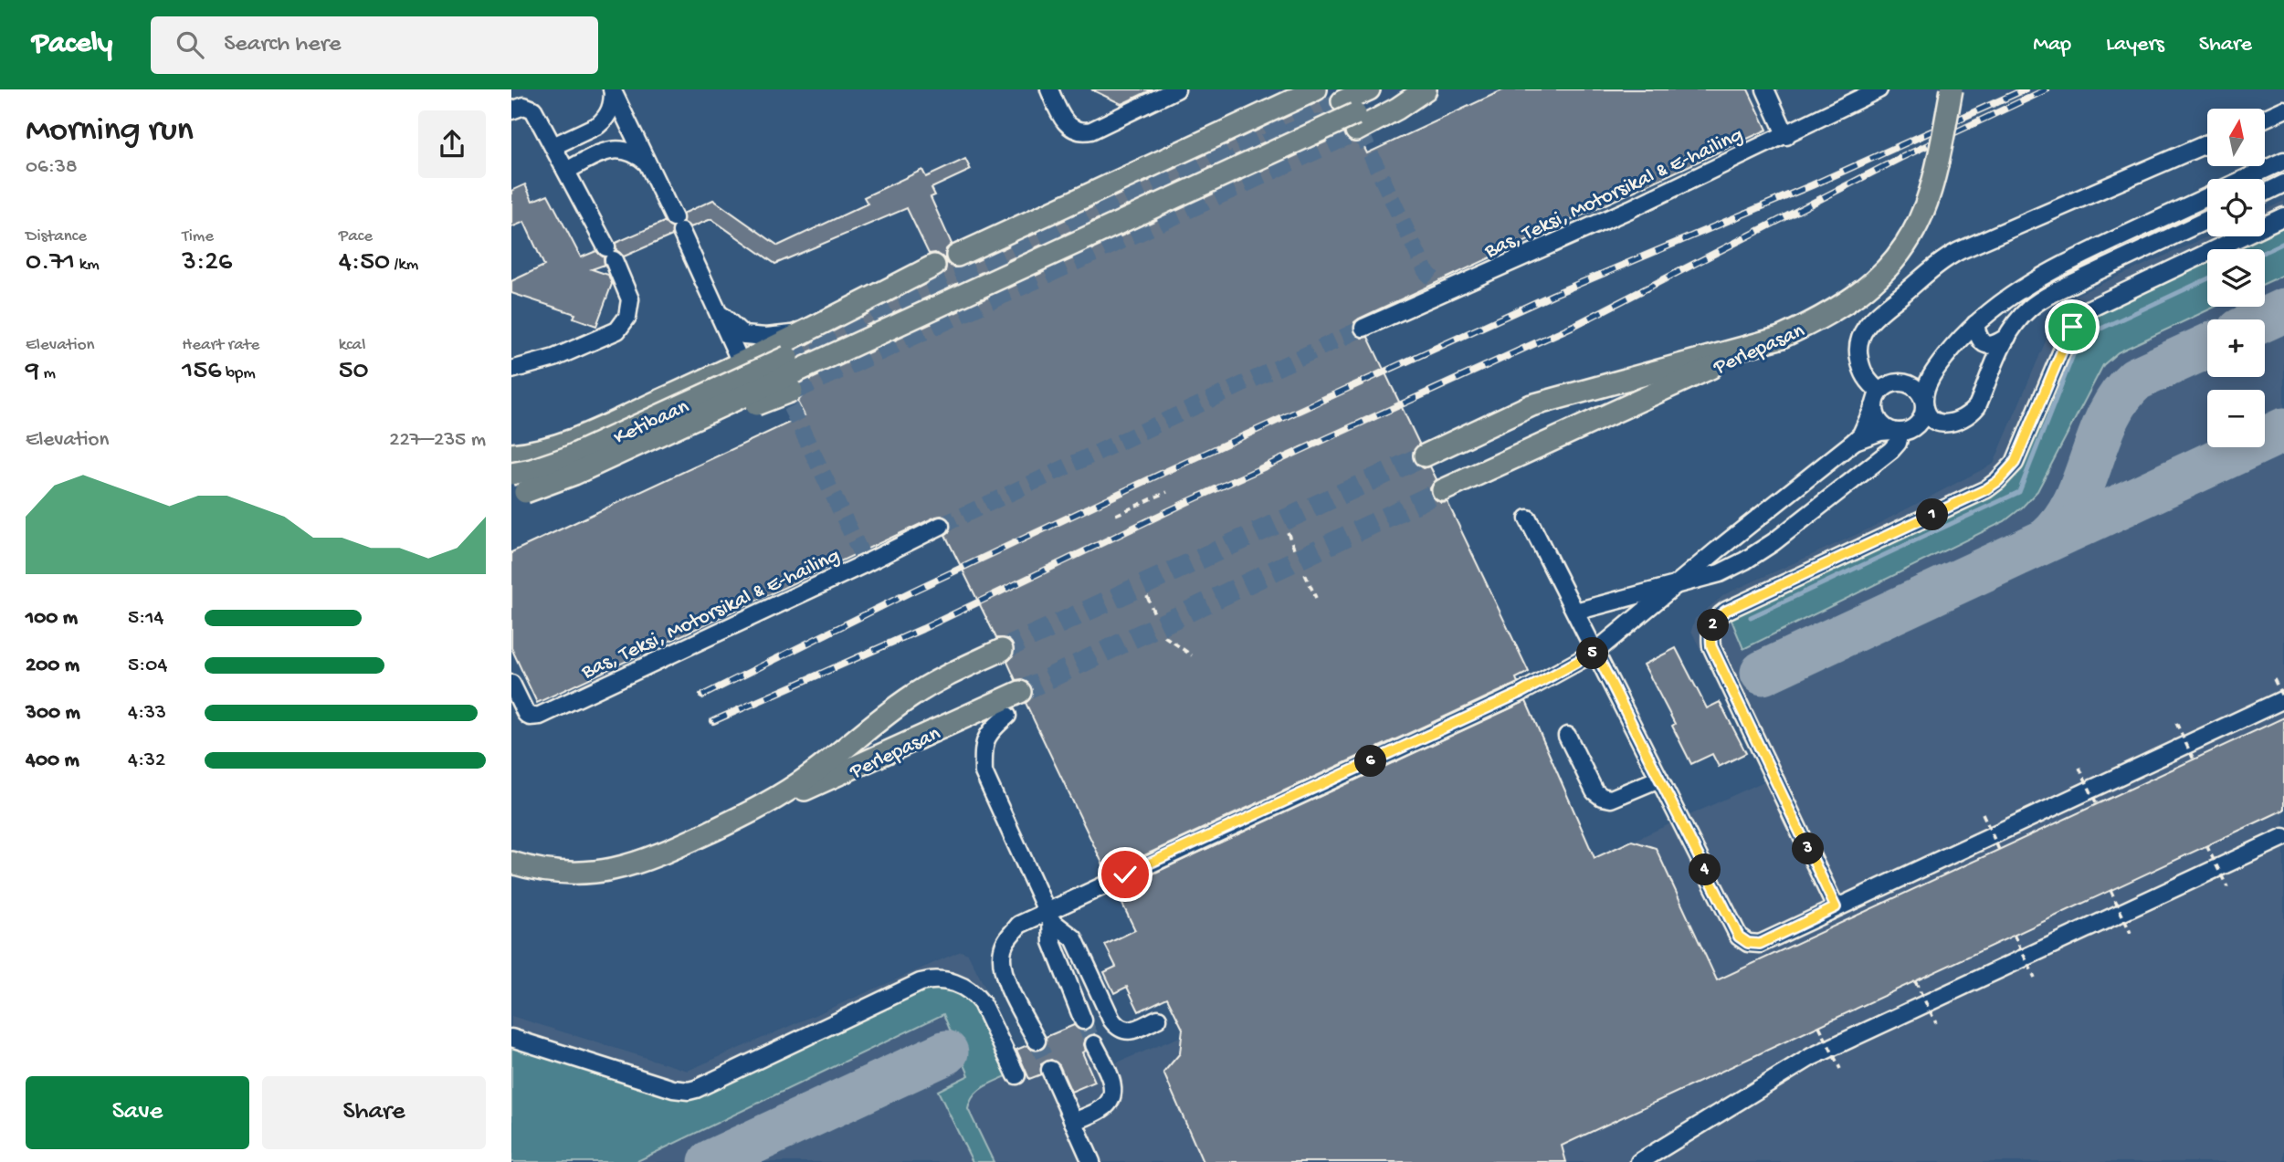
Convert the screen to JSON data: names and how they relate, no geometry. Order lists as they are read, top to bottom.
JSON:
{
  "streets": {
    "main road": ["Perlepasan", "Ketibaan"],
    "street": ["Bas, Teksi, Motorsikal & E-hailing"]
  },
  "north": "top",
  "page": {
    "header": "Pacely",
    "search": "Search here",
    "nav": ["Map", "Layers", "Share"],
    "heading": ["Morning run", "06:38"],
    "map_buttons": ["+", "−"],
    "stats": [
      ["Distance", "0.71 km"],
      ["Time", "3:26"],
      ["Pace", "4:50 /km"],
      ["Elevation", "9 m"],
      ["Heart rate", "156 bpm"],
      ["kcal", "50"]
    ],
    "chart": ["Elevation", "227–235 m"],
    "pins": [
      "1",
      "2",
      "5",
      "6",
      "3",
      "4"
    ],
    "list": [
      {
        "name": "100 m",
        "note": "5:14"
      },
      {
        "name": "200 m",
        "note": "5:04"
      },
      {
        "name": "300 m",
        "note": "4:33"
      },
      {
        "name": "400 m",
        "note": "4:32"
      }
    ],
    "buttons": ["Save", "Share"]
  }
}
